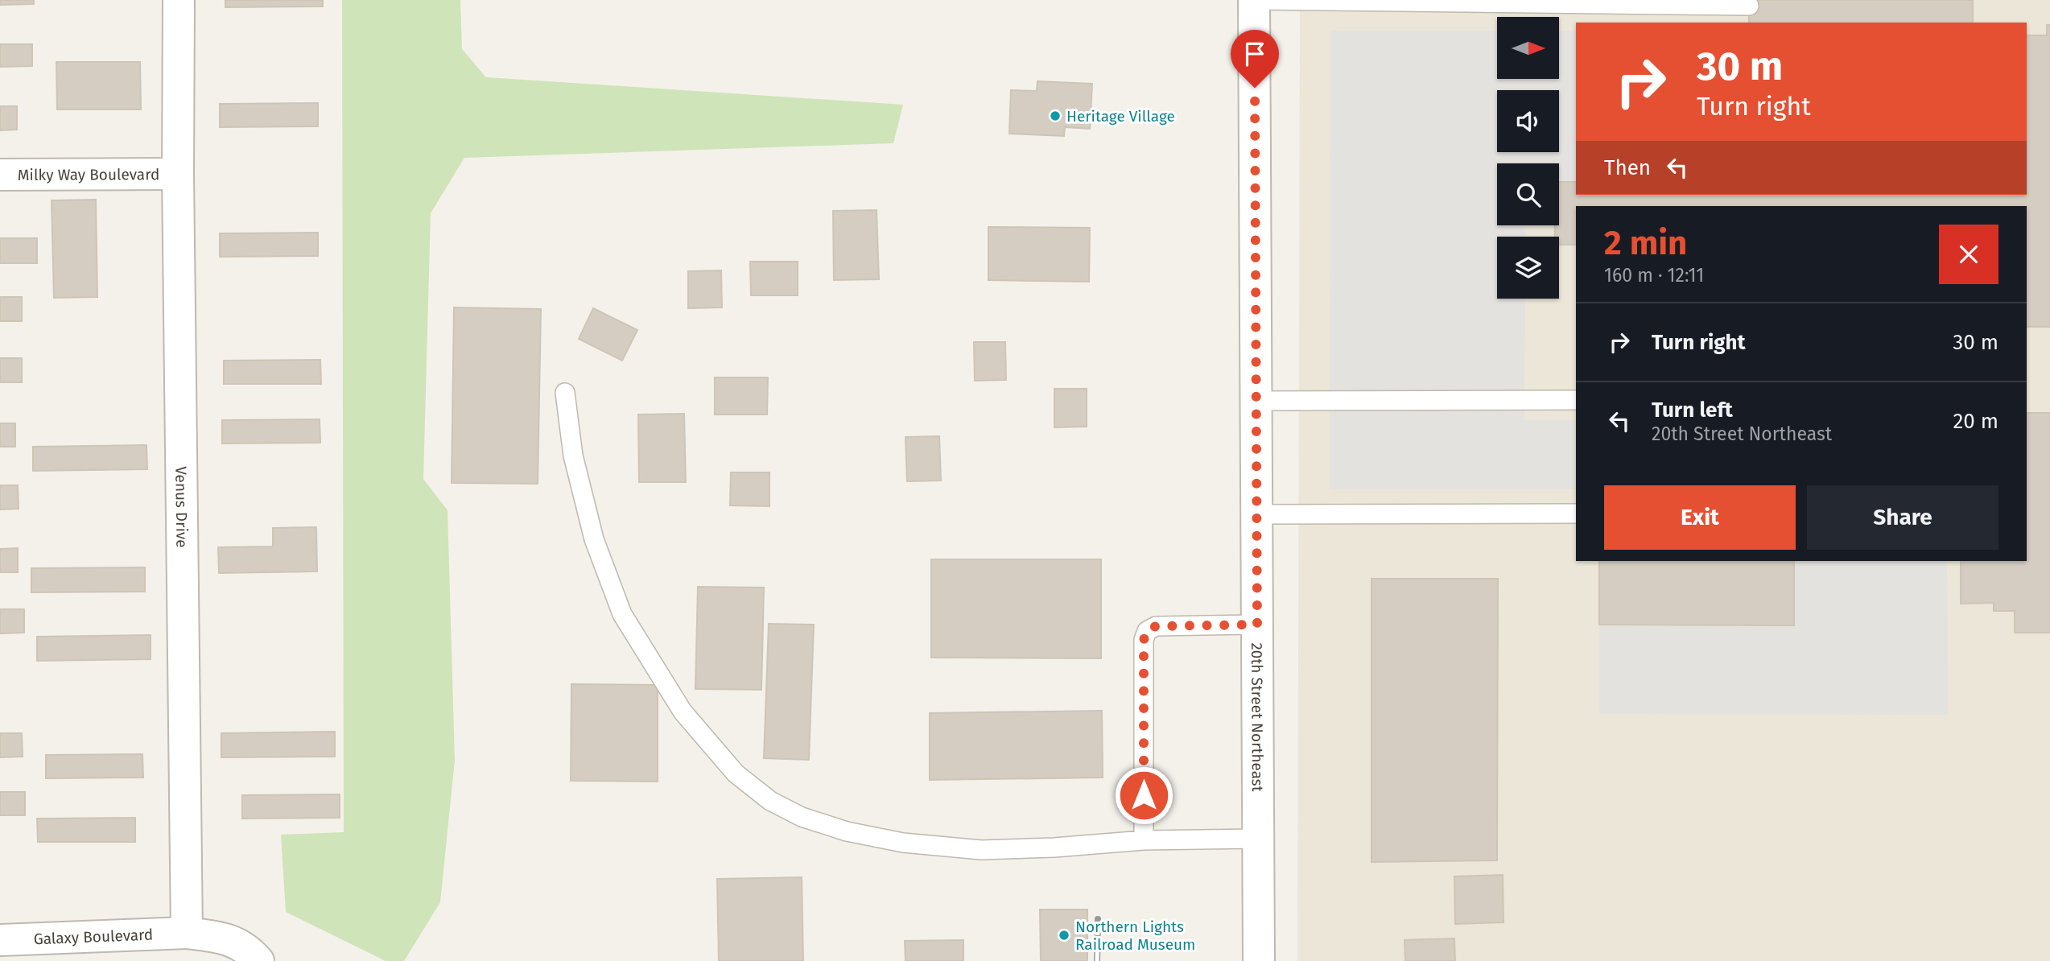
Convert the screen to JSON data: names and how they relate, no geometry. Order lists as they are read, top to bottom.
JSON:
{
  "streets": {
    "street": [
      "Milky Way Boulevard",
      "Venus Drive",
      "20th Street Northeast",
      "Galaxy Boulevard"
    ]
  },
  "crossings": [
    ["Milky Way Boulevard", "Venus Drive"],
    ["Venus Drive", "Galaxy Boulevard"]
  ],
  "places": ["Heritage Village", "Northern Lights Railroad Museum"],
  "north": "right",
  "page": {
    "turn": ["30 m", "Turn right"],
    "then": "Then",
    "heading": ["2 min", "160 m · 12:11"],
    "list": [
      {
        "name": "Turn right",
        "value": "30 m"
      },
      {
        "name": "Turn left",
        "note": "20th Street Northeast",
        "value": "20 m"
      }
    ],
    "buttons": ["Exit", "Share"]
  }
}
